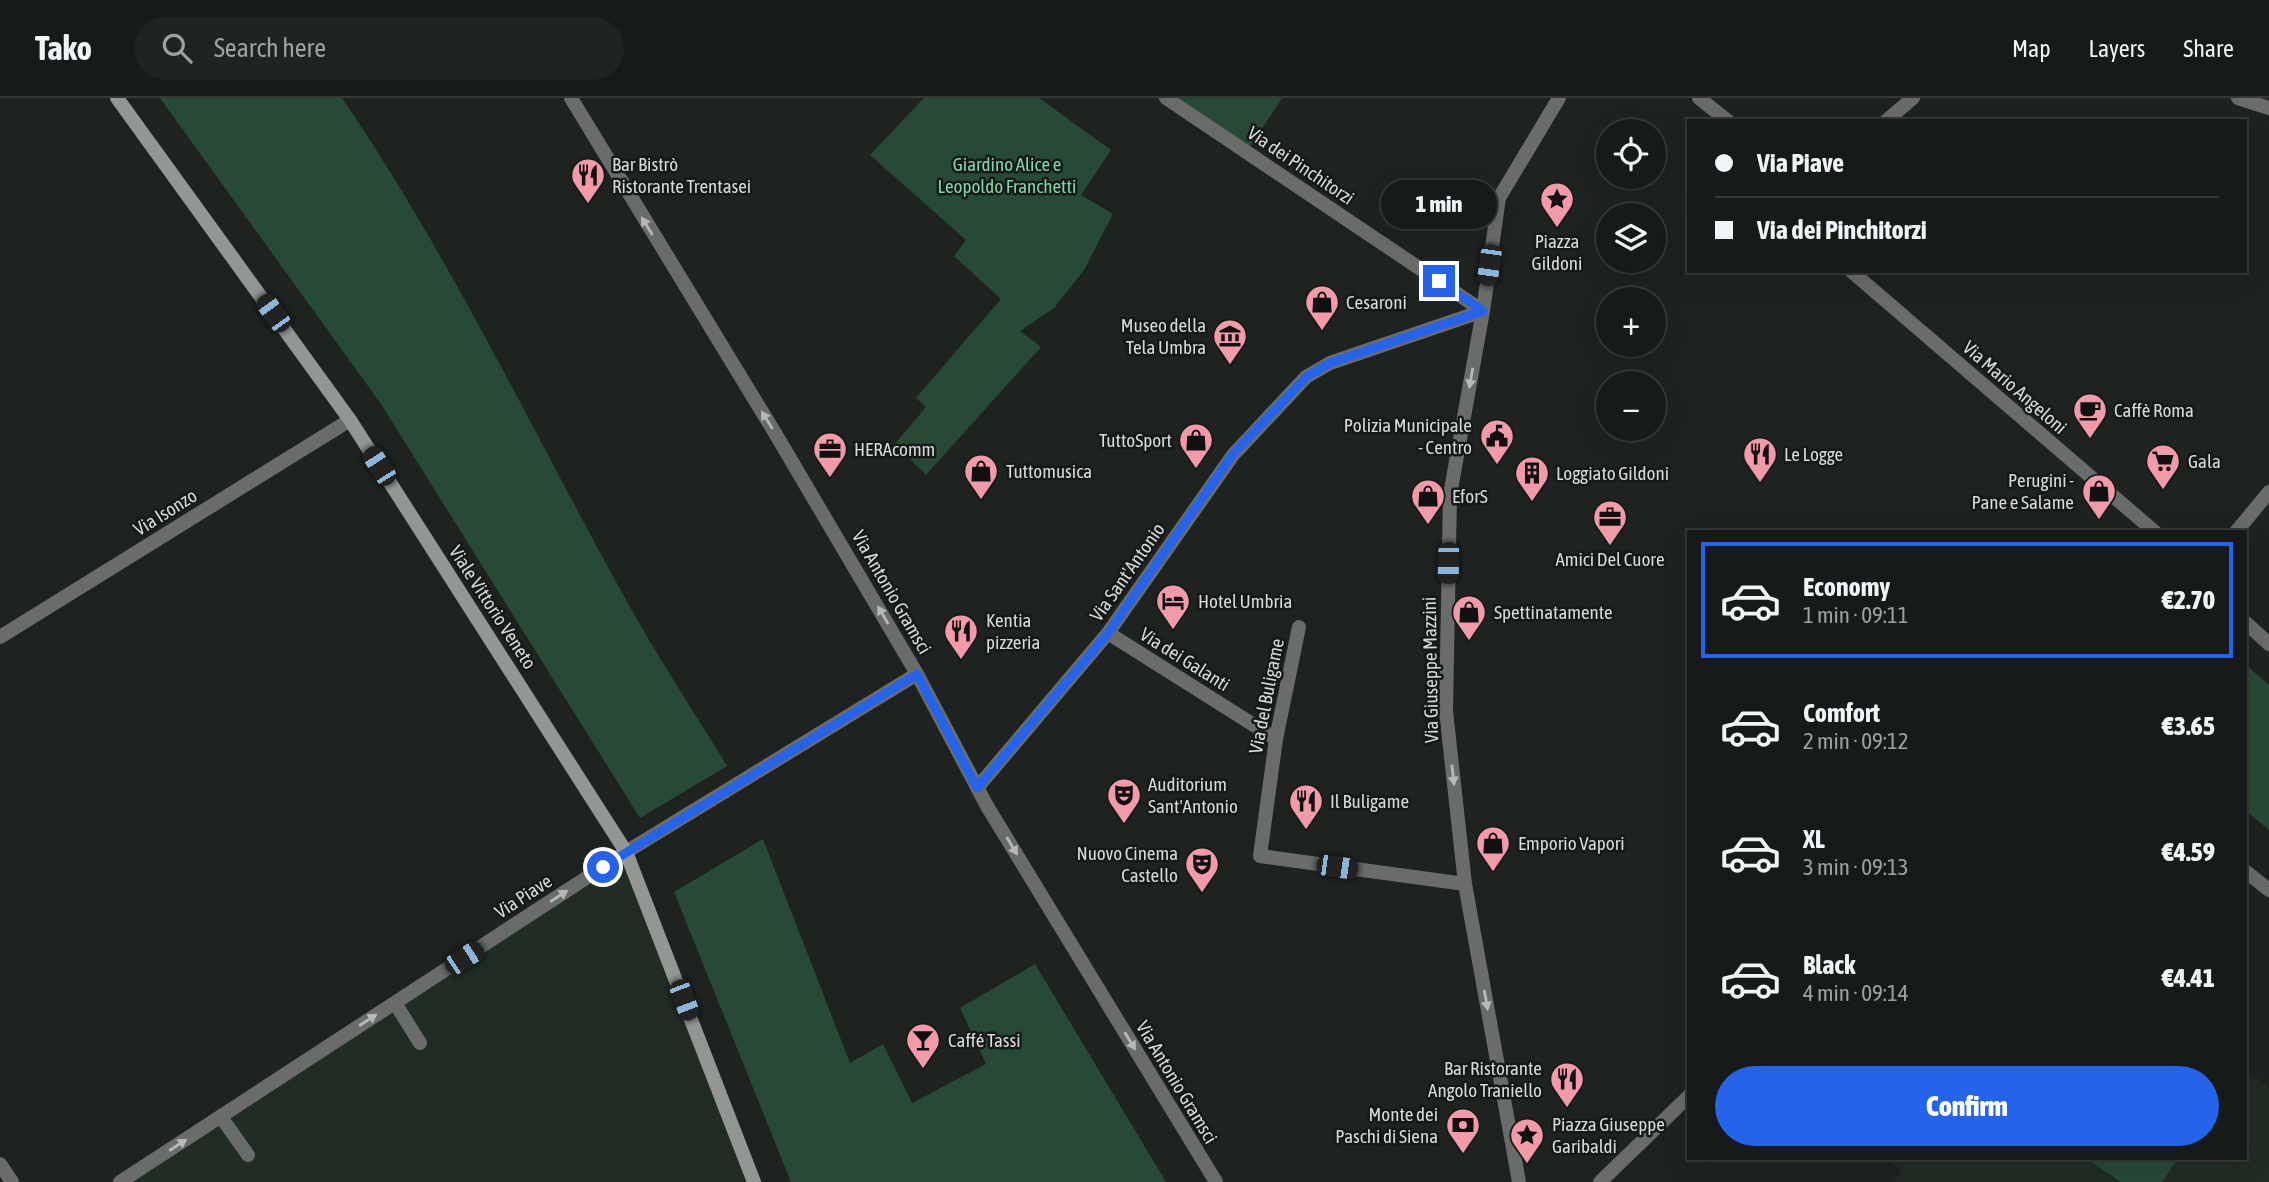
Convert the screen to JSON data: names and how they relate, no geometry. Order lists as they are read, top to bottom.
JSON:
{
  "streets": {
    "main road": ["Viale Vittorio Veneto"],
    "street": [
      "Via dei Pinchitorzi",
      "Via Mario Angeloni",
      "Via Isonzo",
      "Via Sant'Antonio",
      "Via Antonio Gramsci",
      "Via dei Galanti",
      "Via Giuseppe Mazzini",
      "Via del Buligame",
      "Via Piave"
    ]
  },
  "crossings": [
    ["Via dei Pinchitorzi", "Via Sant'Antonio"],
    ["Via dei Pinchitorzi", "Via Giuseppe Mazzini"],
    ["Via Isonzo", "Viale Vittorio Veneto"],
    ["Via Sant'Antonio", "Via Antonio Gramsci"],
    ["Via Sant'Antonio", "Via dei Galanti"],
    ["Via Sant'Antonio", "Via Giuseppe Mazzini"],
    ["Via Antonio Gramsci", "Via Piave"],
    ["Viale Vittorio Veneto", "Via Piave"],
    ["Via dei Galanti", "Via del Buligame"],
    ["Via Giuseppe Mazzini", "Via del Buligame"]
  ],
  "one_way": ["Via Giuseppe Mazzini", "Via Piave"],
  "parks": ["Giardino Alice e Leopoldo Franchetti"],
  "places": {
    "restaurant": [
      "Bar Bistrò Ristorante Trentasei",
      "Le Logge",
      "Kentia pizzeria",
      "Il Buligame",
      "Bar Ristorante Angolo Traniello"
    ],
    "place": ["Piazza Gildoni", "Piazza Giuseppe Garibaldi"],
    "shop": [
      "Cesaroni",
      "TuttoSport",
      "Tuttomusica",
      "Perugini - Pane e Salame",
      "EforS",
      "Spettinatamente",
      "Emporio Vapori"
    ],
    "museum": ["Museo della Tela Umbra"],
    "cafe": ["Caffè Roma"],
    "public building": ["Polizia Municipale - Centro"],
    "office": ["HERAcomm", "Amici Del Cuore"],
    "supermarket": ["Gala"],
    "building": ["Loggiato Gildoni"],
    "hotel": ["Hotel Umbria"],
    "theatre": ["Auditorium Sant'Antonio", "Nuovo Cinema Castello"],
    "bar": ["Caffé Tassi"],
    "bank": ["Monte dei Paschi di Siena"]
  },
  "page": {
    "header": "Tako",
    "search": "Search here",
    "nav": ["Map", "Layers", "Share"],
    "map_buttons": ["+", "−"],
    "banner": ["Via Piave", "Via dei Pinchitorzi"],
    "bubble": "1 min",
    "list": [
      {
        "name": "Economy",
        "note": "1 min · 09:11",
        "value": "€2.70"
      },
      {
        "name": "Comfort",
        "note": "2 min · 09:12",
        "value": "€3.65"
      },
      {
        "name": "XL",
        "note": "3 min · 09:13",
        "value": "€4.59"
      },
      {
        "name": "Black",
        "note": "4 min · 09:14",
        "value": "€4.41"
      }
    ],
    "buttons": "Confirm"
  }
}
